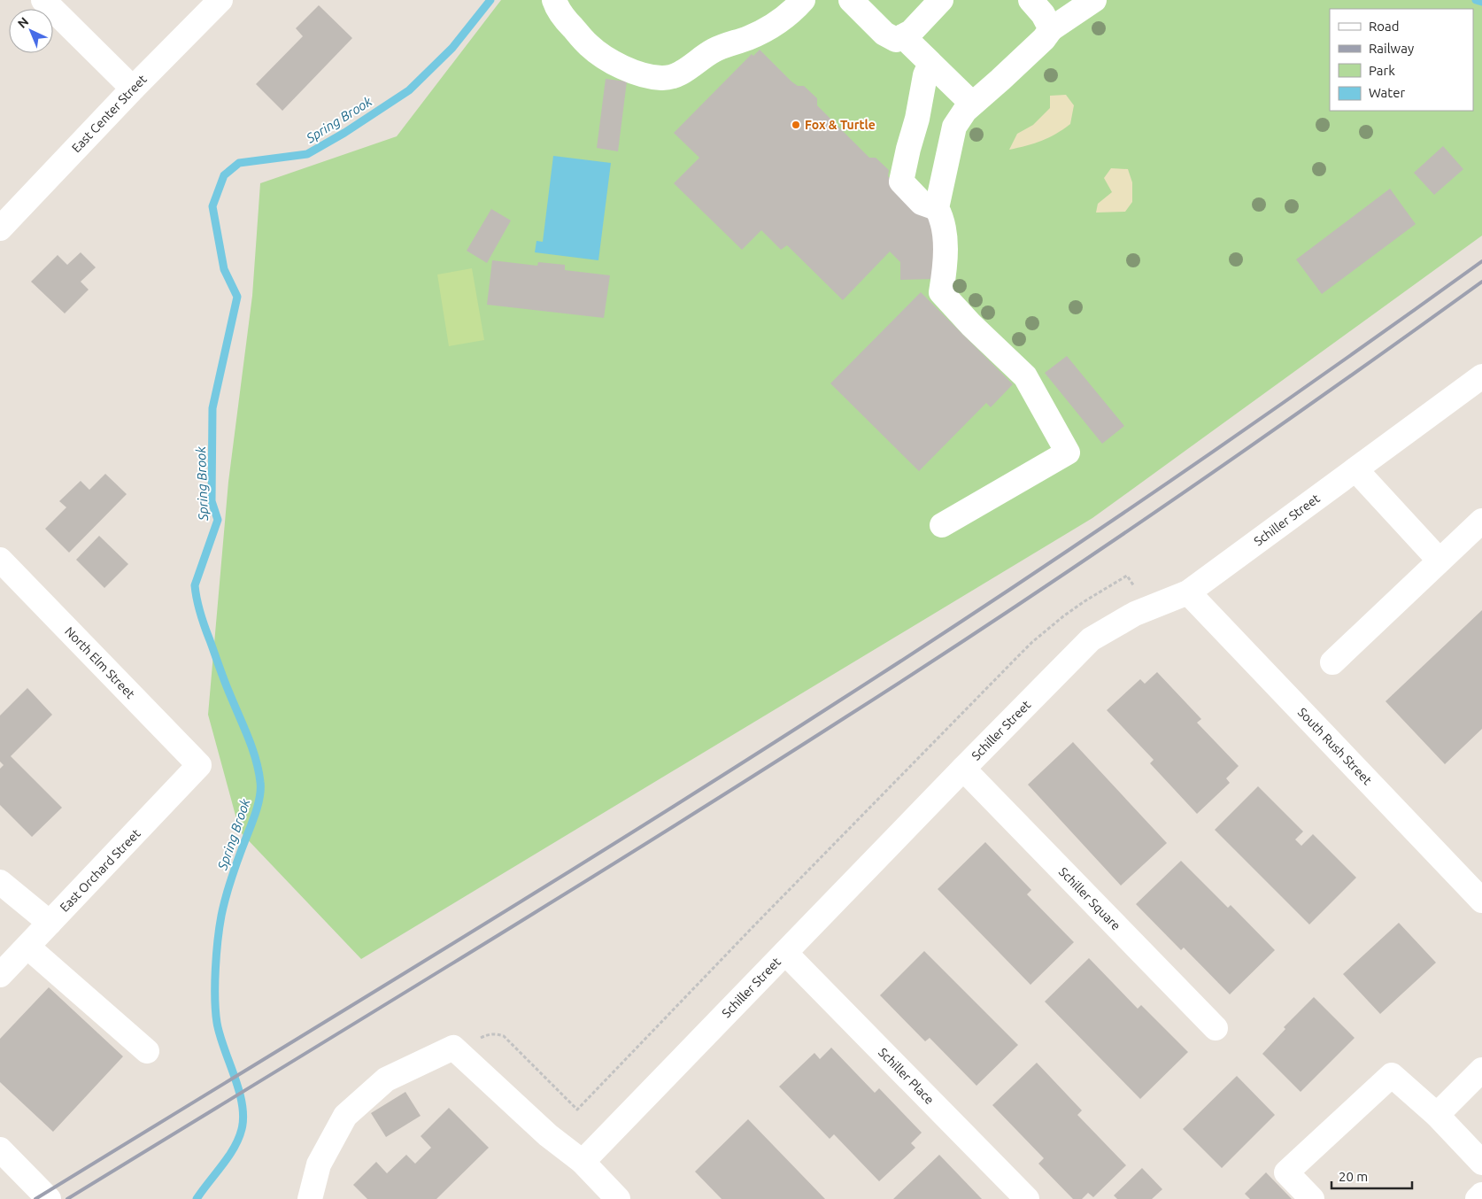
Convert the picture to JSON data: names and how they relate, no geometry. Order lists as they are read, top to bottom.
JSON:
{
  "streets": {
    "street": [
      "East Center Street",
      "Schiller Street",
      "North Elm Street",
      "South Rush Street",
      "East Orchard Street",
      "Schiller Square",
      "Schiller Place"
    ]
  },
  "crossings": [
    ["Schiller Street", "South Rush Street"],
    ["Schiller Street", "Schiller Square"],
    ["Schiller Street", "Schiller Place"],
    ["North Elm Street", "East Orchard Street"]
  ],
  "water": ["Spring Brook"],
  "places": ["Fox & Turtle"],
  "legend": [
    "Road",
    "Railway",
    "Park",
    "Water"
  ],
  "scale_bar": "20 m",
  "north": "top left"
}
